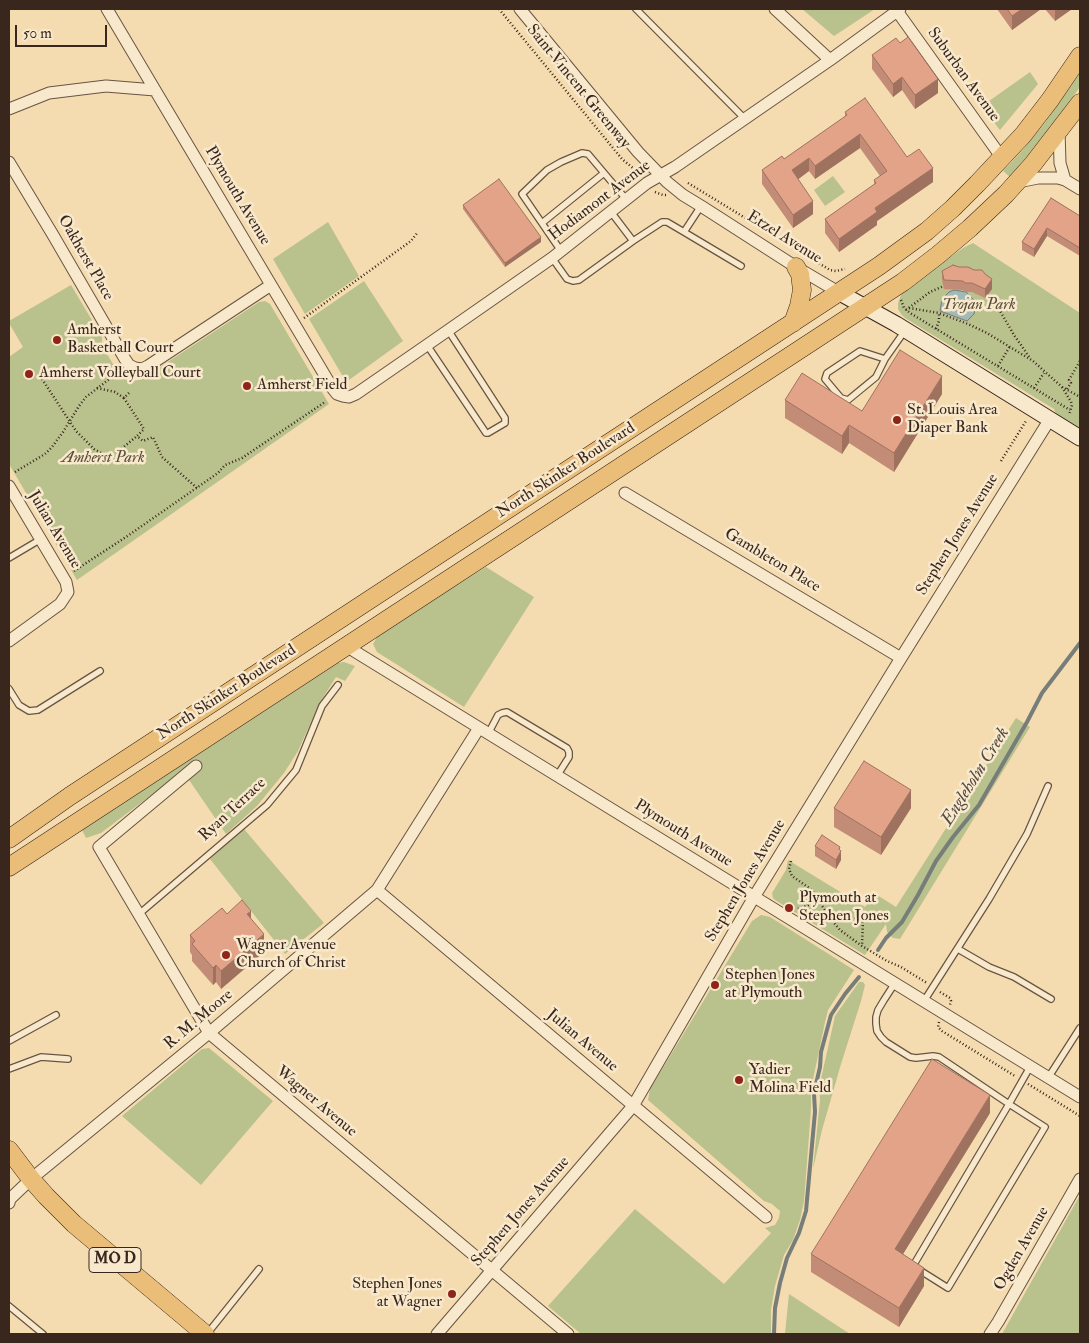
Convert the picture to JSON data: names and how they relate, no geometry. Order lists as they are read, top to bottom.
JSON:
{
  "streets": {
    "main road": ["North Skinker Boulevard", "MO D"],
    "street": [
      "Suburban Avenue",
      "Plymouth Avenue",
      "Hodiamont Avenue",
      "Etzel Avenue",
      "Oakherst Place",
      "Julian Avenue",
      "Stephen Jones Avenue",
      "Gambleton Place",
      "R. M. Moore",
      "Wagner Avenue",
      "Ogden Avenue"
    ],
    "lane": ["Ryan Terrace"],
    "path": ["Saint Vincent Greenway"]
  },
  "crossings": [
    ["Suburban Avenue", "Hodiamont Avenue"],
    ["Suburban Avenue", "North Skinker Boulevard"],
    ["Plymouth Avenue", "Hodiamont Avenue"],
    ["Plymouth Avenue", "Oakherst Place"],
    ["Plymouth Avenue", "North Skinker Boulevard"],
    ["Plymouth Avenue", "Stephen Jones Avenue"],
    ["Plymouth Avenue", "R. M. Moore"],
    ["Hodiamont Avenue", "Etzel Avenue"],
    ["Etzel Avenue", "North Skinker Boulevard"],
    ["Etzel Avenue", "Stephen Jones Avenue"],
    ["Julian Avenue", "Stephen Jones Avenue"],
    ["Julian Avenue", "R. M. Moore"],
    ["Stephen Jones Avenue", "Gambleton Place"],
    ["Stephen Jones Avenue", "Wagner Avenue"],
    ["Ryan Terrace", "Wagner Avenue"],
    ["R. M. Moore", "Wagner Avenue"],
    ["R. M. Moore", "MO D"]
  ],
  "water": ["Engleholm Creek"],
  "parks": ["Trojan Park", "Amherst Park"],
  "places": [
    "Amherst Basketball Court",
    "Amherst Volleyball Court",
    "Amherst Field",
    "St. Louis Area Diaper Bank",
    "Plymouth at Stephen Jones",
    "Wagner Avenue Church of Christ",
    "Stephen Jones at Plymouth",
    "Yadier Molina Field",
    "Stephen Jones at Wagner"
  ],
  "scale_bar": "50 m"
}
